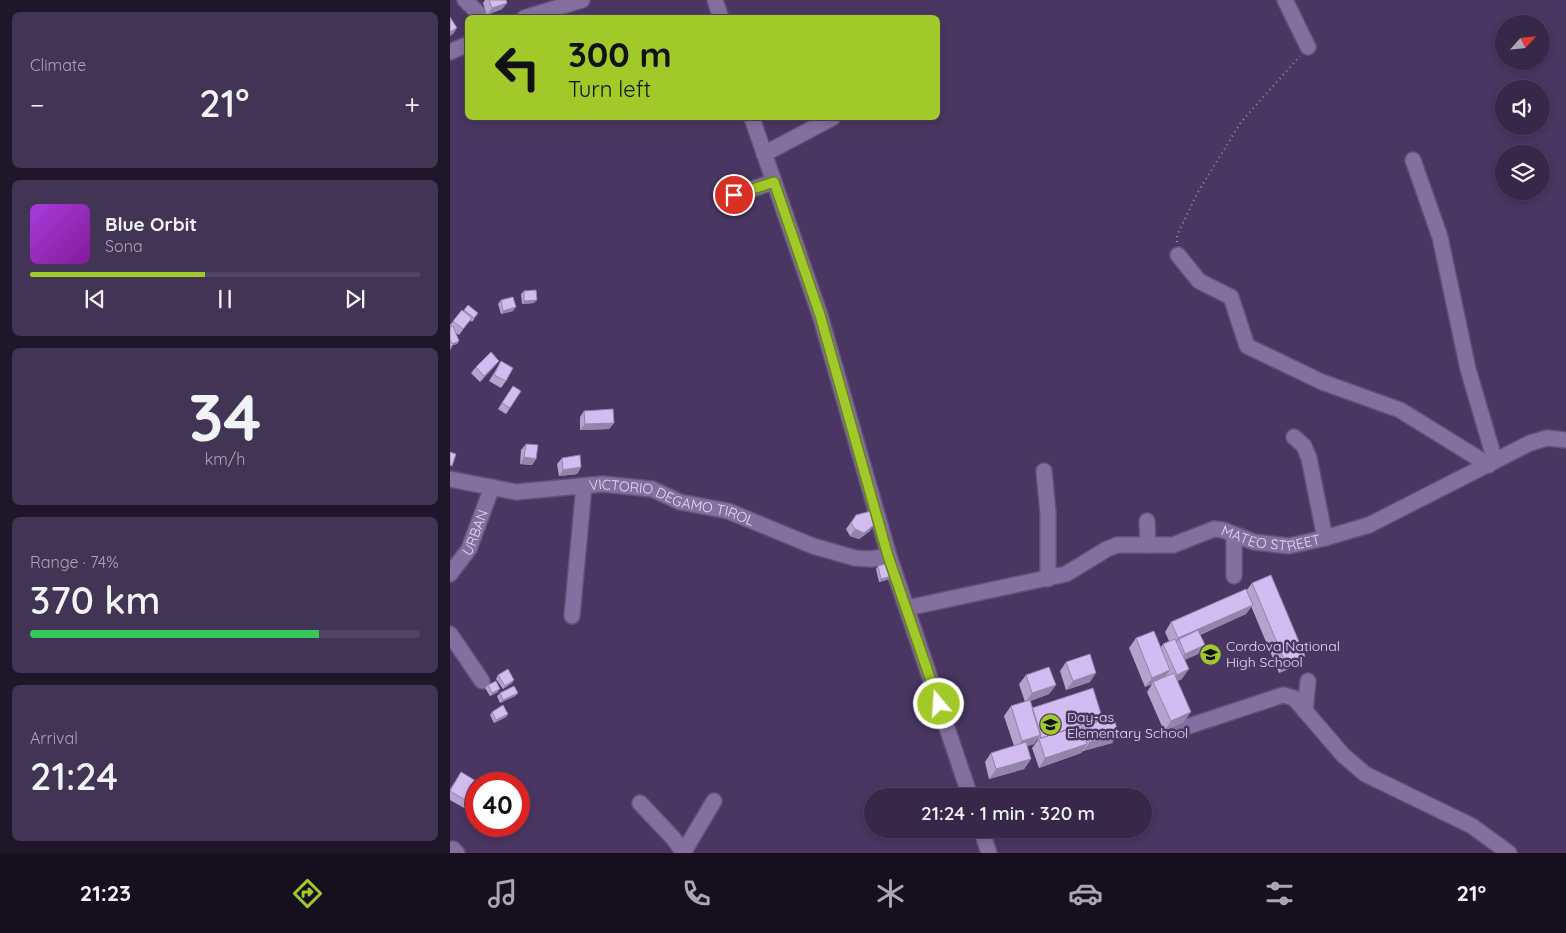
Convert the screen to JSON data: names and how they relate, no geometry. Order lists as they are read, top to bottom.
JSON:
{
  "streets": {
    "street": ["VICTORIO DEGAMO TIROL", "URBAN", "MATEO STREET"]
  },
  "crossings": [
    ["VICTORIO DEGAMO TIROL", "URBAN"]
  ],
  "places": {
    "school or university": ["Cordova National High School", "Day-as Elementary School"]
  },
  "north": "top right",
  "page": {
    "tile": [
      "Climate",
      ["34", "km/h"],
      ["Range · 74%", "370 km"],
      ["Arrival", "21:24"]
    ],
    "turn": ["300 m", "Turn left"],
    "heat": ["−", "21°", "+"],
    "song": ["Blue Orbit", "Sona"],
    "limit": "40",
    "trip": "21:24 · 1 min · 320 m",
    "tabs": ["21:23", "21°"]
  }
}
